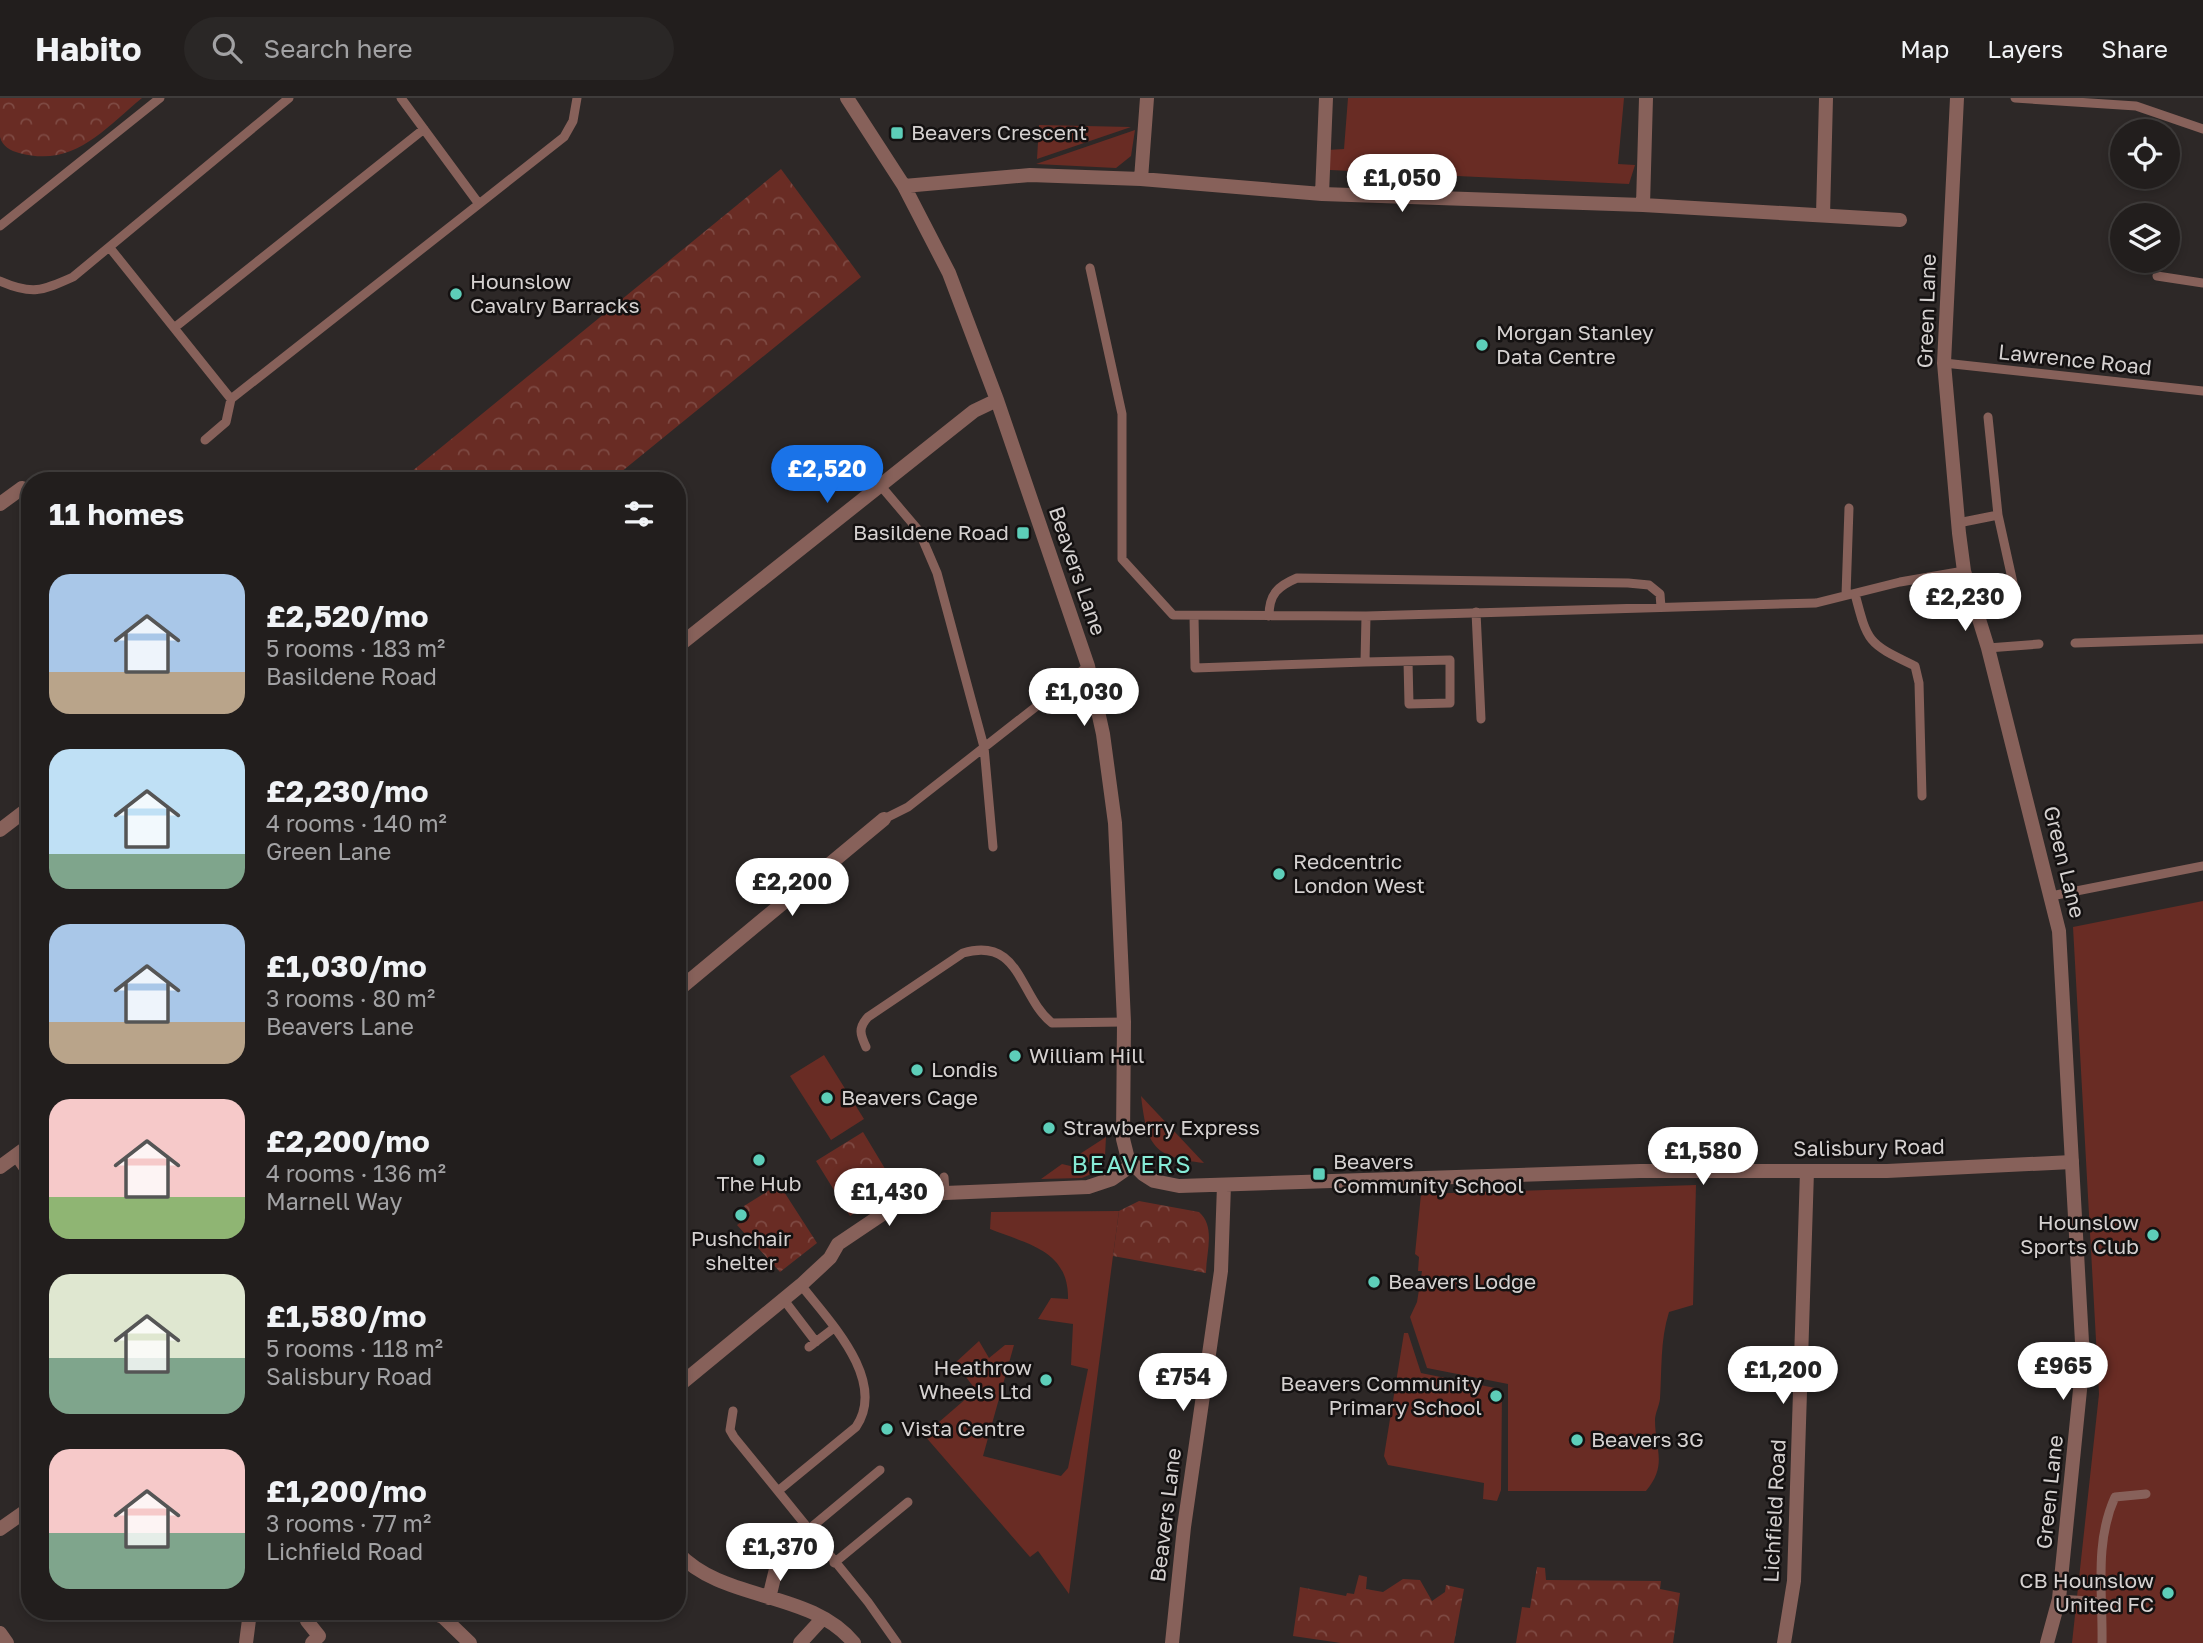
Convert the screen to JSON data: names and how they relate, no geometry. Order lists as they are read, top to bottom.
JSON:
{
  "streets": {
    "street": [
      "Green Lane",
      "Beavers Lane",
      "Salisbury Road",
      "Lichfield Road"
    ],
    "lane": ["Lawrence Road"]
  },
  "crossings": [
    ["Green Lane", "Lawrence Road"],
    ["Green Lane", "Salisbury Road"],
    ["Beavers Lane", "Salisbury Road"],
    ["Salisbury Road", "Lichfield Road"]
  ],
  "districts": ["BEAVERS"],
  "places": {
    "transit": ["Beavers Crescent", "Basildene Road", "Beavers Community School"],
    "other": [
      "Hounslow Cavalry Barracks",
      "Morgan Stanley Data Centre",
      "Redcentric London West",
      "William Hill",
      "Londis",
      "Beavers Cage",
      "Strawberry Express",
      "The Hub",
      "Pushchair shelter",
      "Hounslow Sports Club",
      "Beavers Lodge",
      "Heathrow Wheels Ltd",
      "Beavers Community Primary School",
      "Vista Centre",
      "Beavers 3G",
      "CB Hounslow United FC"
    ]
  },
  "page": {
    "header": "Habito",
    "search": "Search here",
    "nav": ["Map", "Layers", "Share"],
    "price": [
      "£1,050",
      "£2,520",
      "£2,230",
      "£1,030",
      "£2,200",
      "£1,580",
      "£1,430",
      "£965",
      "£1,200",
      "£754",
      "£1,370"
    ],
    "heading": "11 homes",
    "list": [
      {
        "name": "£2,520/mo",
        "note": "5 rooms · 183 m² · Basildene Road"
      },
      {
        "name": "£2,230/mo",
        "note": "4 rooms · 140 m² · Green Lane"
      },
      {
        "name": "£1,030/mo",
        "note": "3 rooms · 80 m² · Beavers Lane"
      },
      {
        "name": "£2,200/mo",
        "note": "4 rooms · 136 m² · Marnell Way"
      },
      {
        "name": "£1,580/mo",
        "note": "5 rooms · 118 m² · Salisbury Road"
      },
      {
        "name": "£1,200/mo",
        "note": "3 rooms · 77 m² · Lichfield Road"
      }
    ]
  }
}
